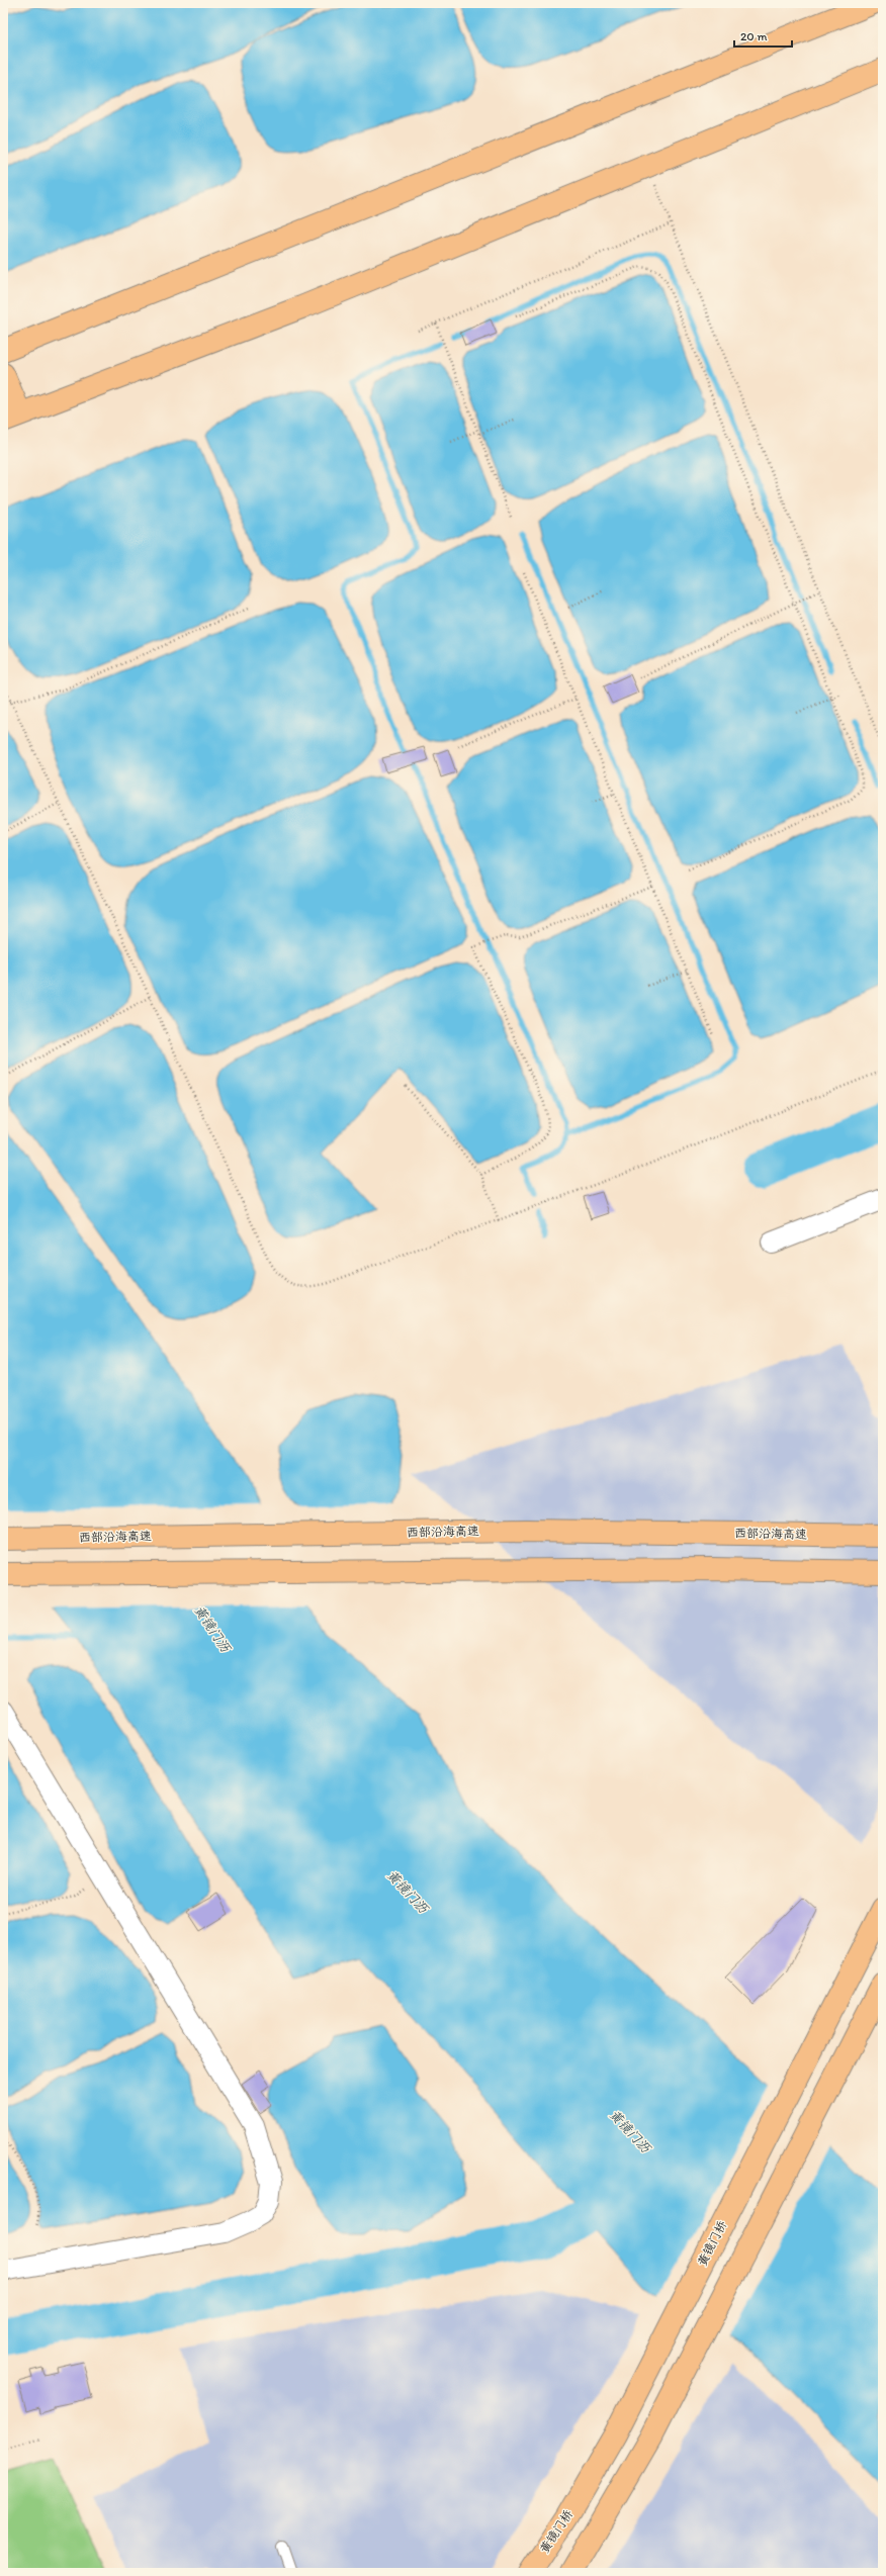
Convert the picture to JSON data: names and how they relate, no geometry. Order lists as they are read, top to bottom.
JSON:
{
  "streets": {
    "main road": ["西部沿海高速", "黄镜门桥"]
  },
  "water": ["黄镜门沥"],
  "scale_bar": "20 m"
}
